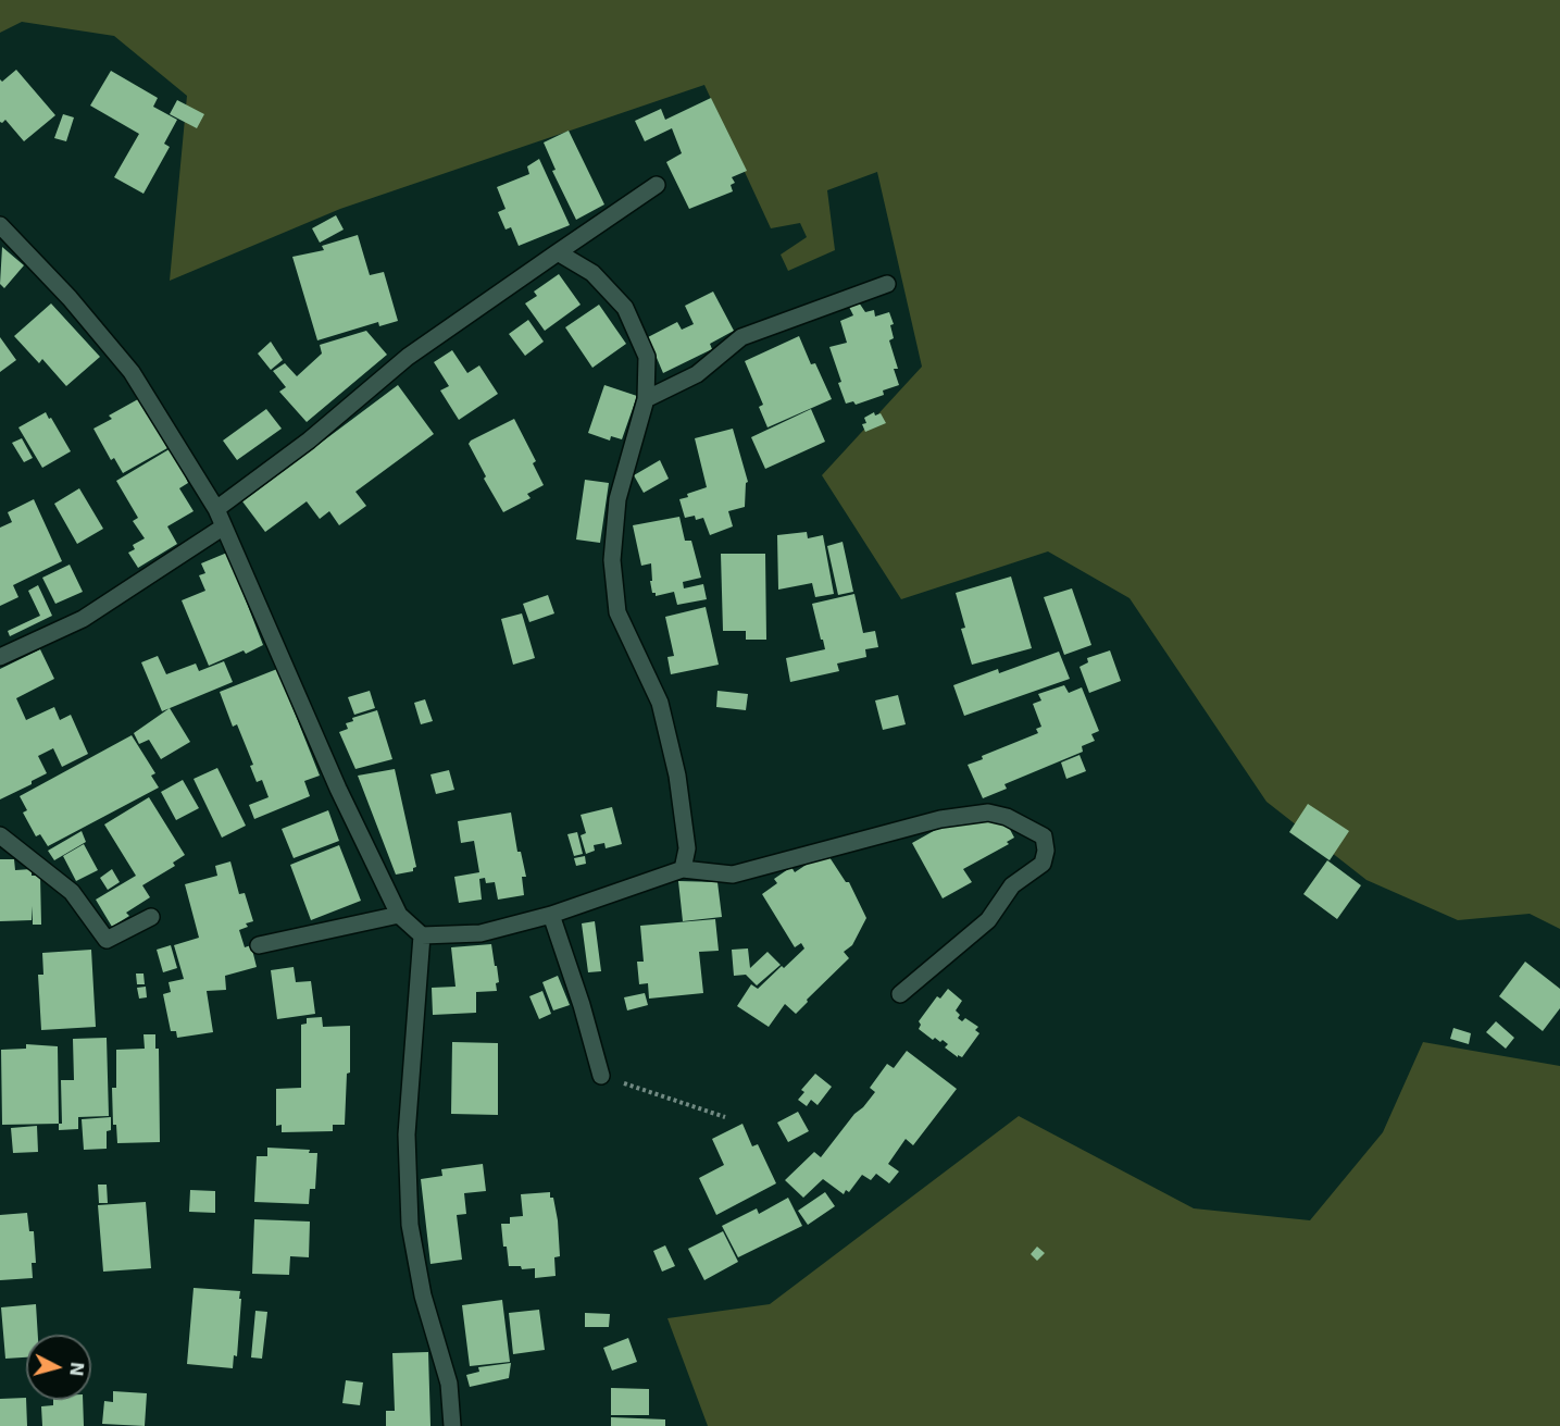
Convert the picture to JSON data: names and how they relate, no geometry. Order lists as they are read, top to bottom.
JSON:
{
  "north": "right"
}
